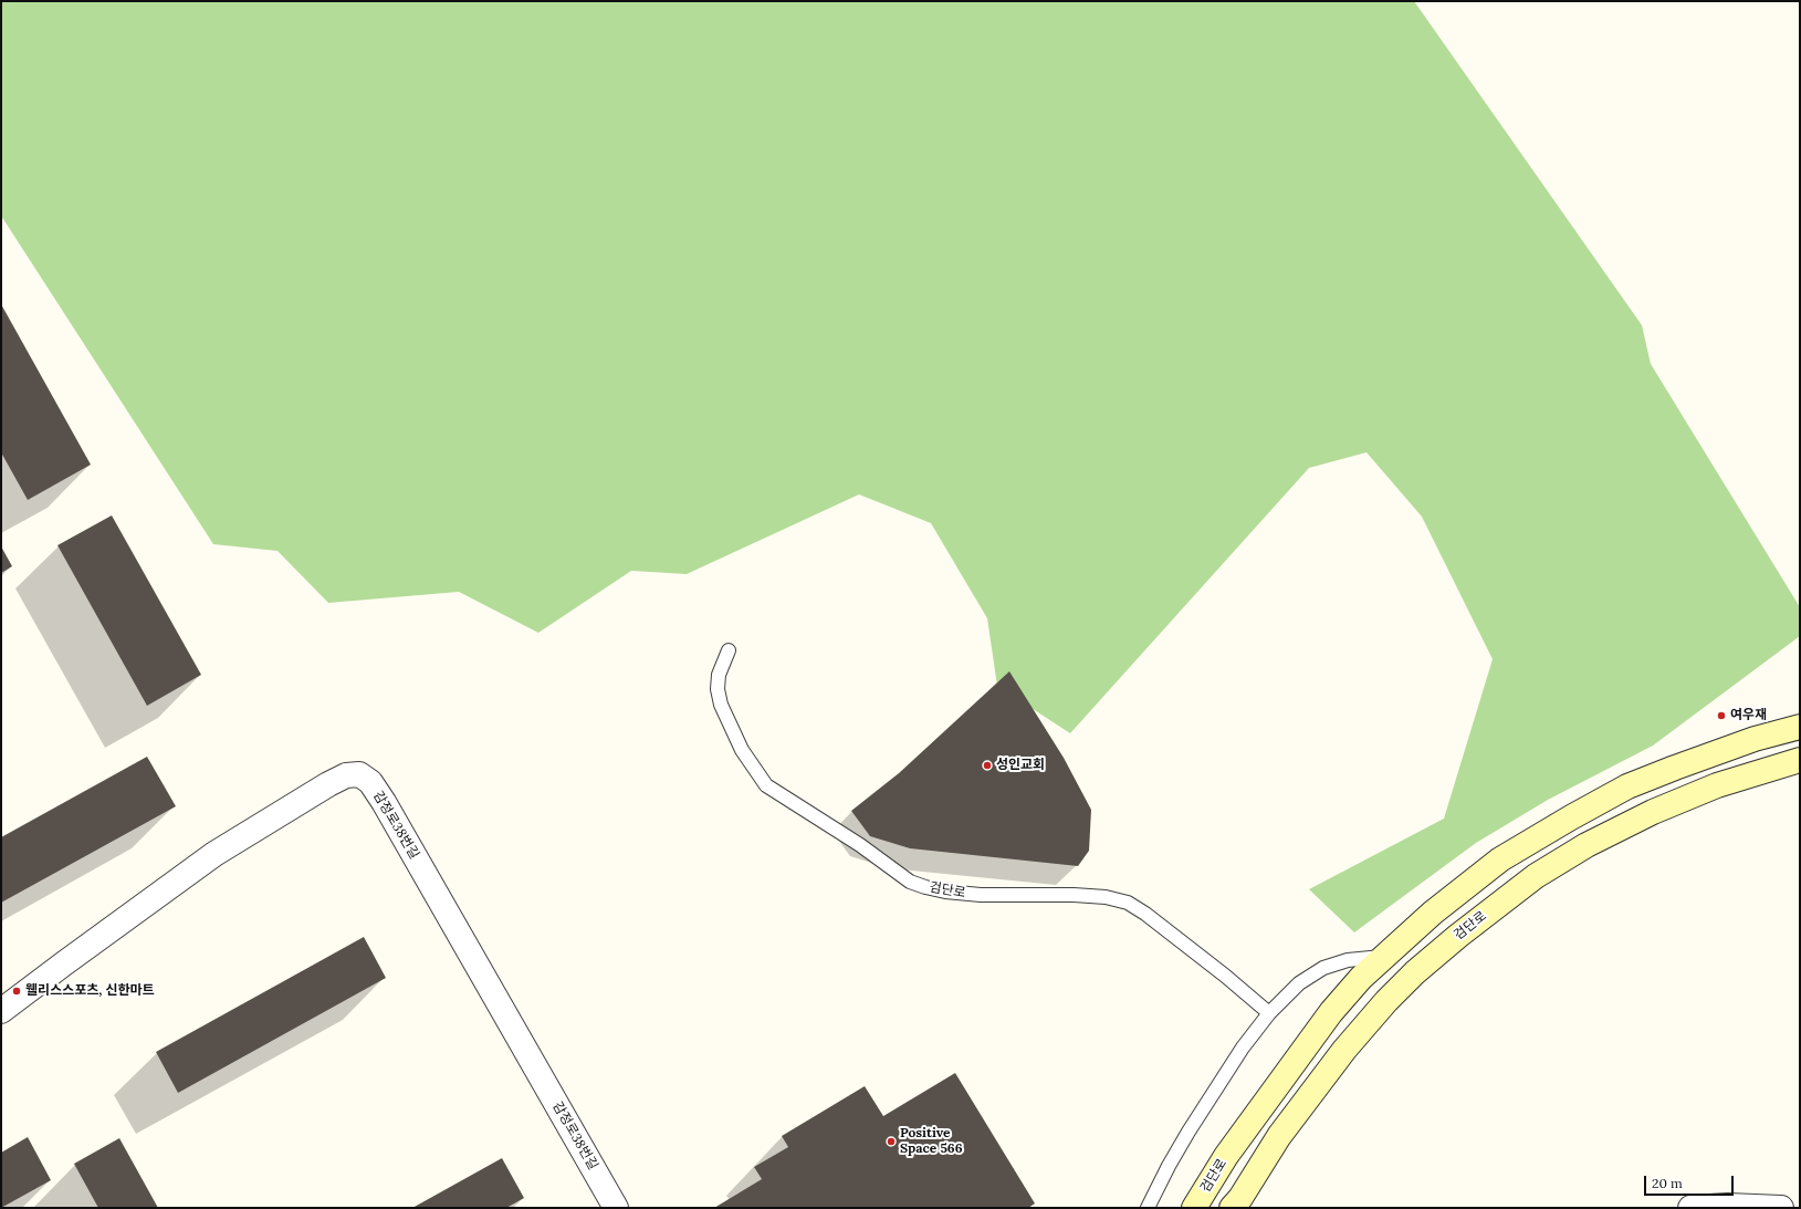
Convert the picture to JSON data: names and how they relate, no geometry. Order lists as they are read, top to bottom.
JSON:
{
  "streets": {
    "street": ["감정로38번길", "검단로"]
  },
  "places": [
    "여우재",
    "성인교회",
    "웰리스스포츠, 신한마트",
    "Positive Space 566"
  ],
  "scale_bar": "20 m"
}
